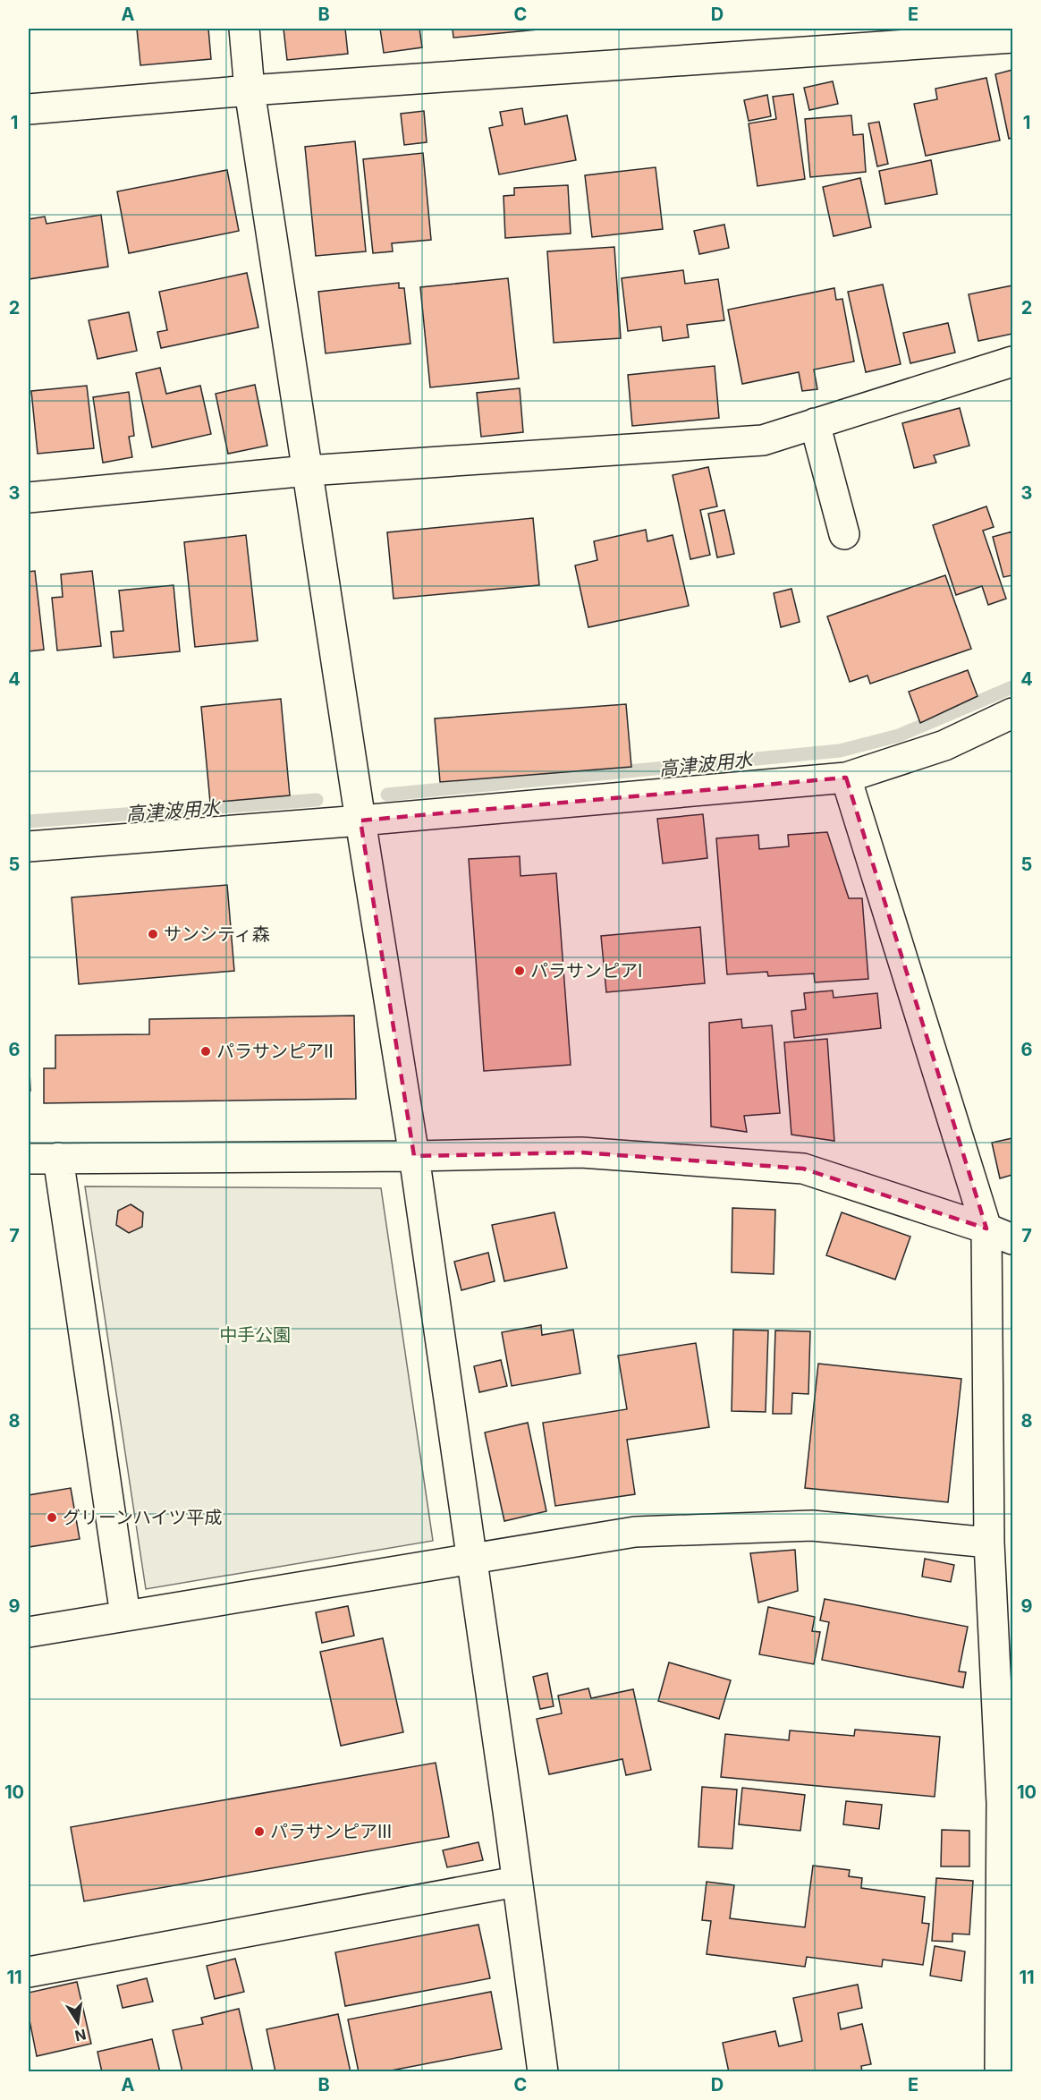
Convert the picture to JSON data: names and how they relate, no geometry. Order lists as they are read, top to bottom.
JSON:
{
  "water": ["高津波用水"],
  "parks": ["中手公園"],
  "places": [
    "サンシティ森",
    "パラサンピアⅠ",
    "パラサンピアⅡ",
    "グリーンハイツ平成",
    "パラサンピアⅢ"
  ],
  "north": "bottom",
  "grid": {
    "columns": [
      "A",
      "B",
      "C",
      "D",
      "E"
    ],
    "rows": [
      "1",
      "2",
      "3",
      "4",
      "5",
      "6",
      "7",
      "8",
      "9",
      "10",
      "11"
    ]
  }
}
